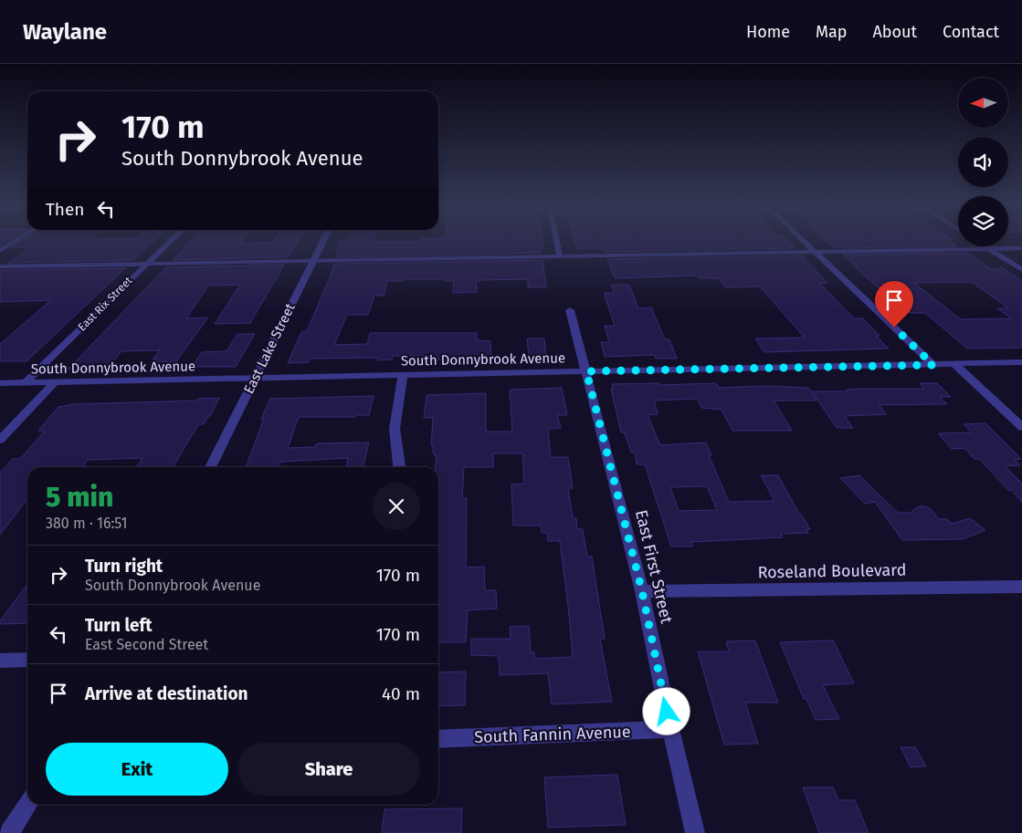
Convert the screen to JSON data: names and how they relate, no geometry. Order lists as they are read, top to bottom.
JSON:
{
  "streets": {
    "street": [
      "East Rix Street",
      "East Lake Street",
      "South Donnybrook Avenue",
      "East First Street",
      "Roseland Boulevard",
      "South Fannin Avenue"
    ]
  },
  "crossings": [
    ["East Rix Street", "South Donnybrook Avenue"],
    ["East Lake Street", "South Donnybrook Avenue"],
    ["South Donnybrook Avenue", "East First Street"],
    ["East First Street", "Roseland Boulevard"],
    ["East First Street", "South Fannin Avenue"]
  ],
  "north": "left",
  "page": {
    "header": "Waylane",
    "nav": [
      "Home",
      "Map",
      "About",
      "Contact"
    ],
    "turn": ["170 m", "South Donnybrook Avenue"],
    "then": "Then",
    "heading": ["5 min", "380 m · 16:51"],
    "list": [
      {
        "name": "Turn right",
        "note": "South Donnybrook Avenue",
        "value": "170 m"
      },
      {
        "name": "Turn left",
        "note": "East Second Street",
        "value": "170 m"
      },
      {
        "name": "Arrive at destination",
        "value": "40 m"
      }
    ],
    "buttons": ["Exit", "Share"]
  }
}
